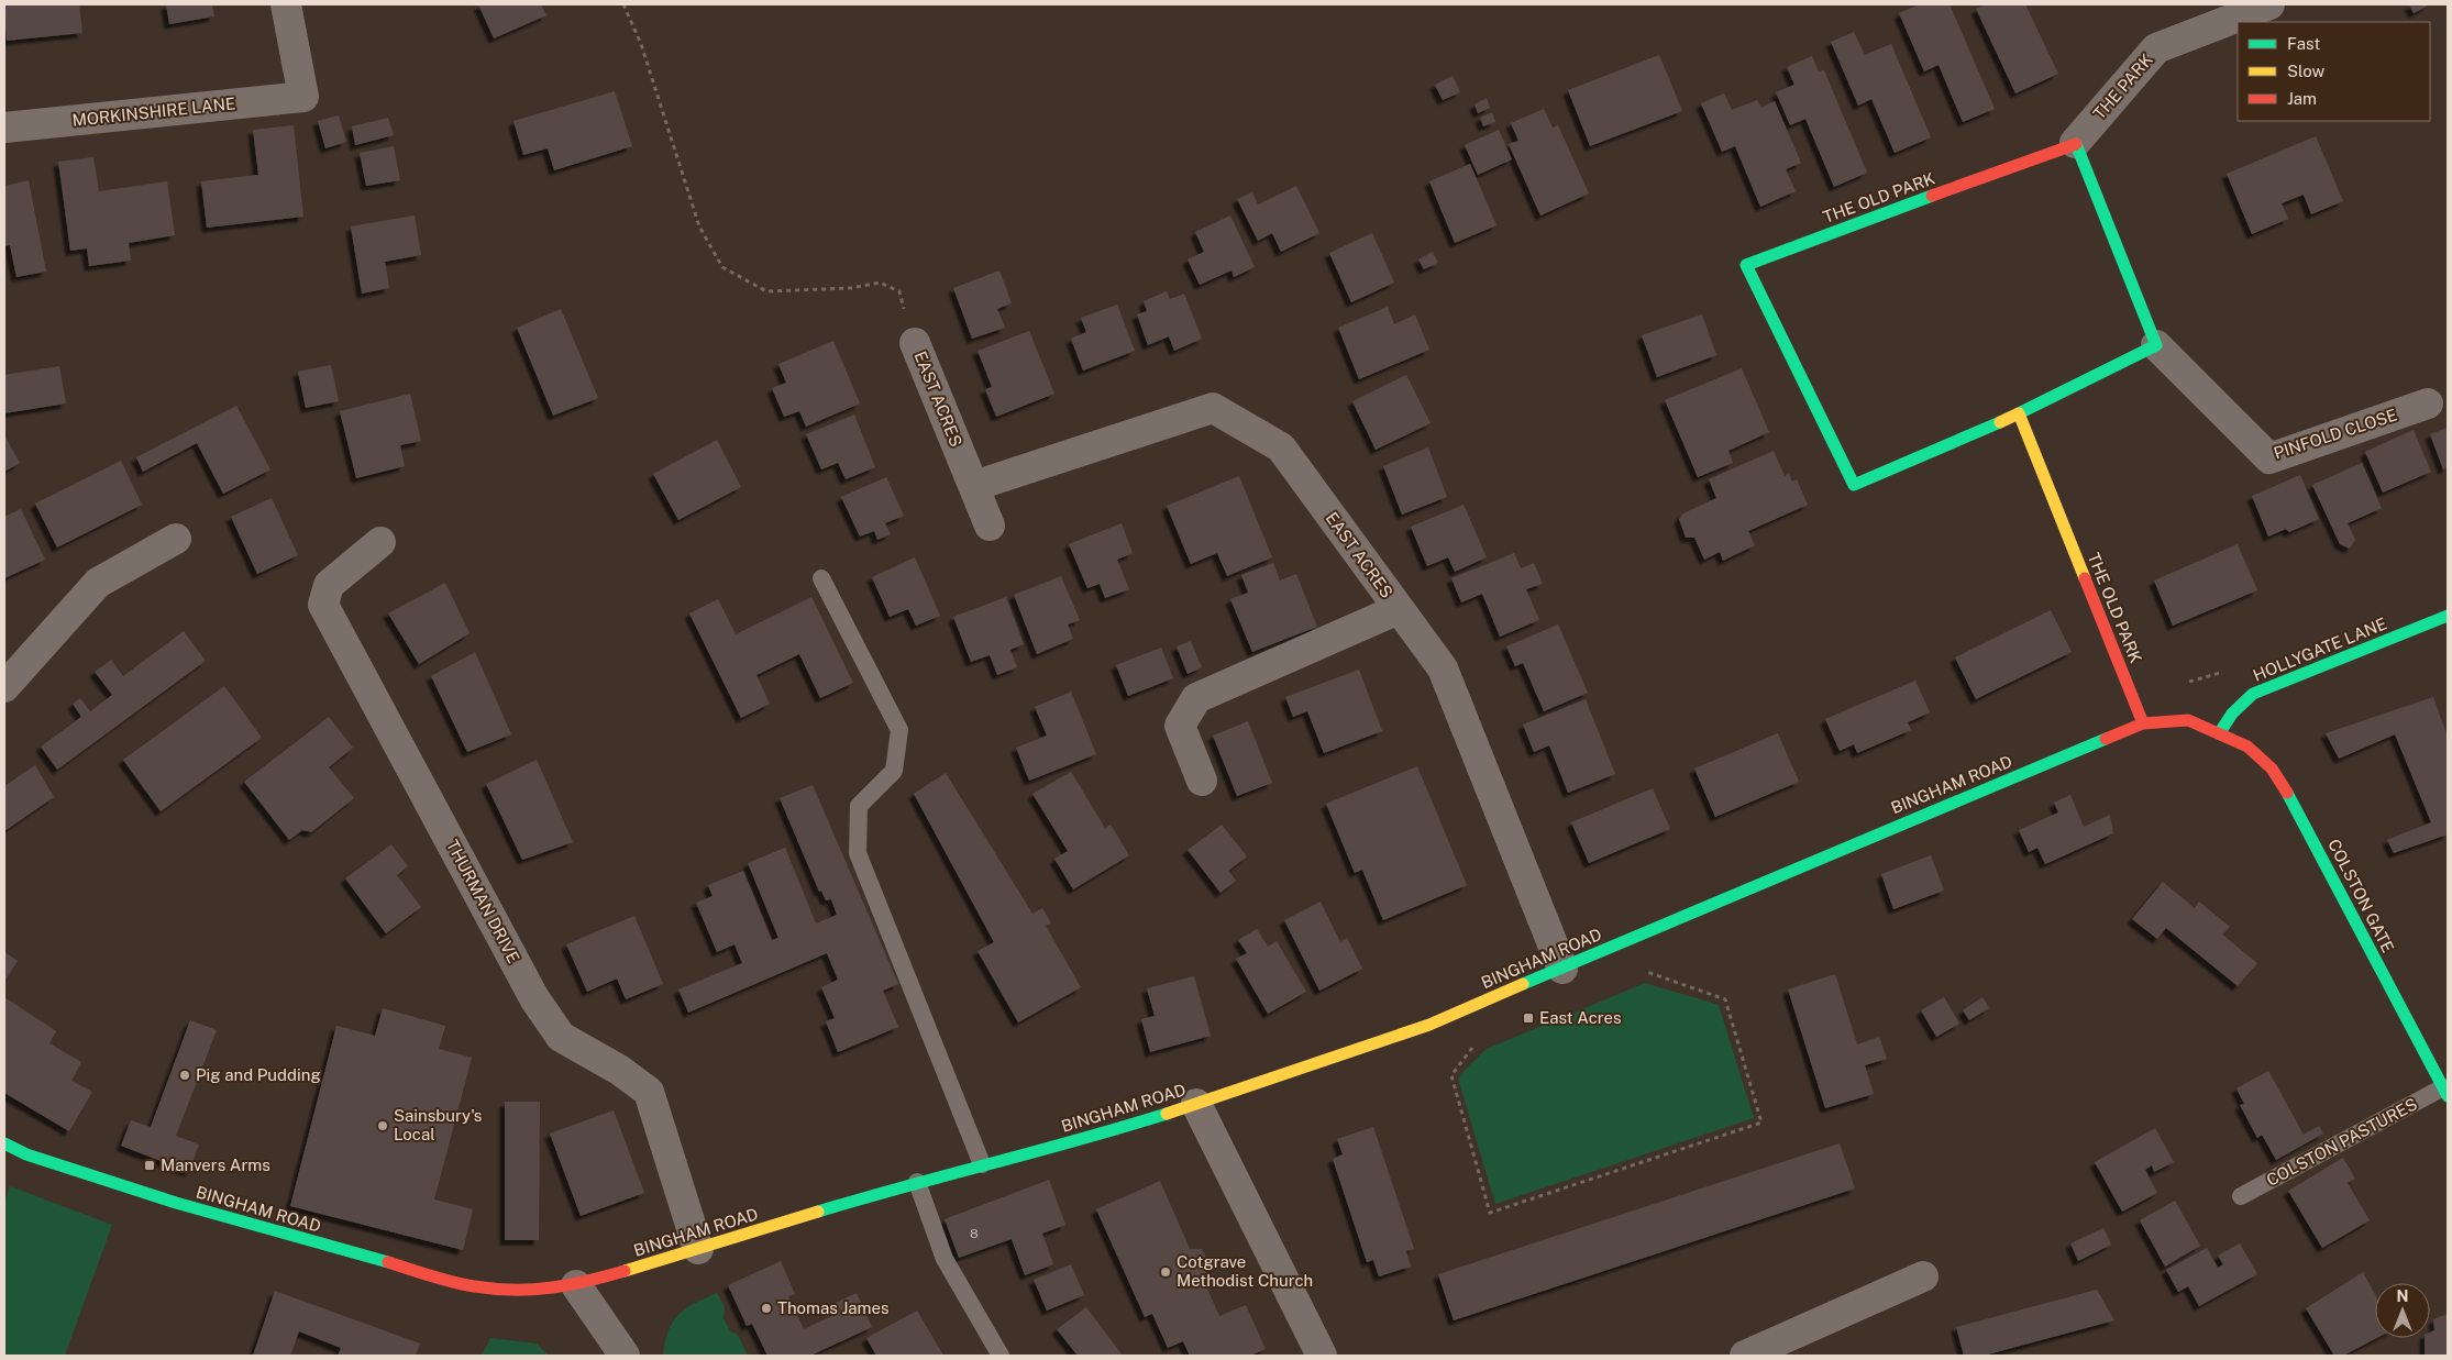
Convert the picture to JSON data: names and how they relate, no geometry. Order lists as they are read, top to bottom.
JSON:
{
  "streets": {
    "street": [
      "THE PARK",
      "MORKINSHIRE LANE",
      "THE OLD PARK",
      "EAST ACRES",
      "PINFOLD CLOSE",
      "HOLLYGATE LANE",
      "BINGHAM ROAD",
      "COLSTON GATE",
      "THURMAN DRIVE"
    ],
    "lane": ["COLSTON PASTURES"]
  },
  "crossings": [
    ["THE PARK", "THE OLD PARK"],
    ["THE OLD PARK", "PINFOLD CLOSE"],
    ["THE OLD PARK", "BINGHAM ROAD"],
    ["EAST ACRES", "BINGHAM ROAD"],
    ["HOLLYGATE LANE", "BINGHAM ROAD"],
    ["HOLLYGATE LANE", "COLSTON GATE"],
    ["BINGHAM ROAD", "COLSTON GATE"],
    ["BINGHAM ROAD", "THURMAN DRIVE"],
    ["COLSTON GATE", "COLSTON PASTURES"]
  ],
  "places": {
    "transit": ["East Acres", "Manvers Arms"],
    "other": [
      "Pig and Pudding",
      "Sainsbury's Local",
      "Cotgrave Methodist Church",
      "Thomas James"
    ]
  },
  "house_numbers": ["8"],
  "legend": ["Fast", "Slow", "Jam"],
  "north": "top"
}
